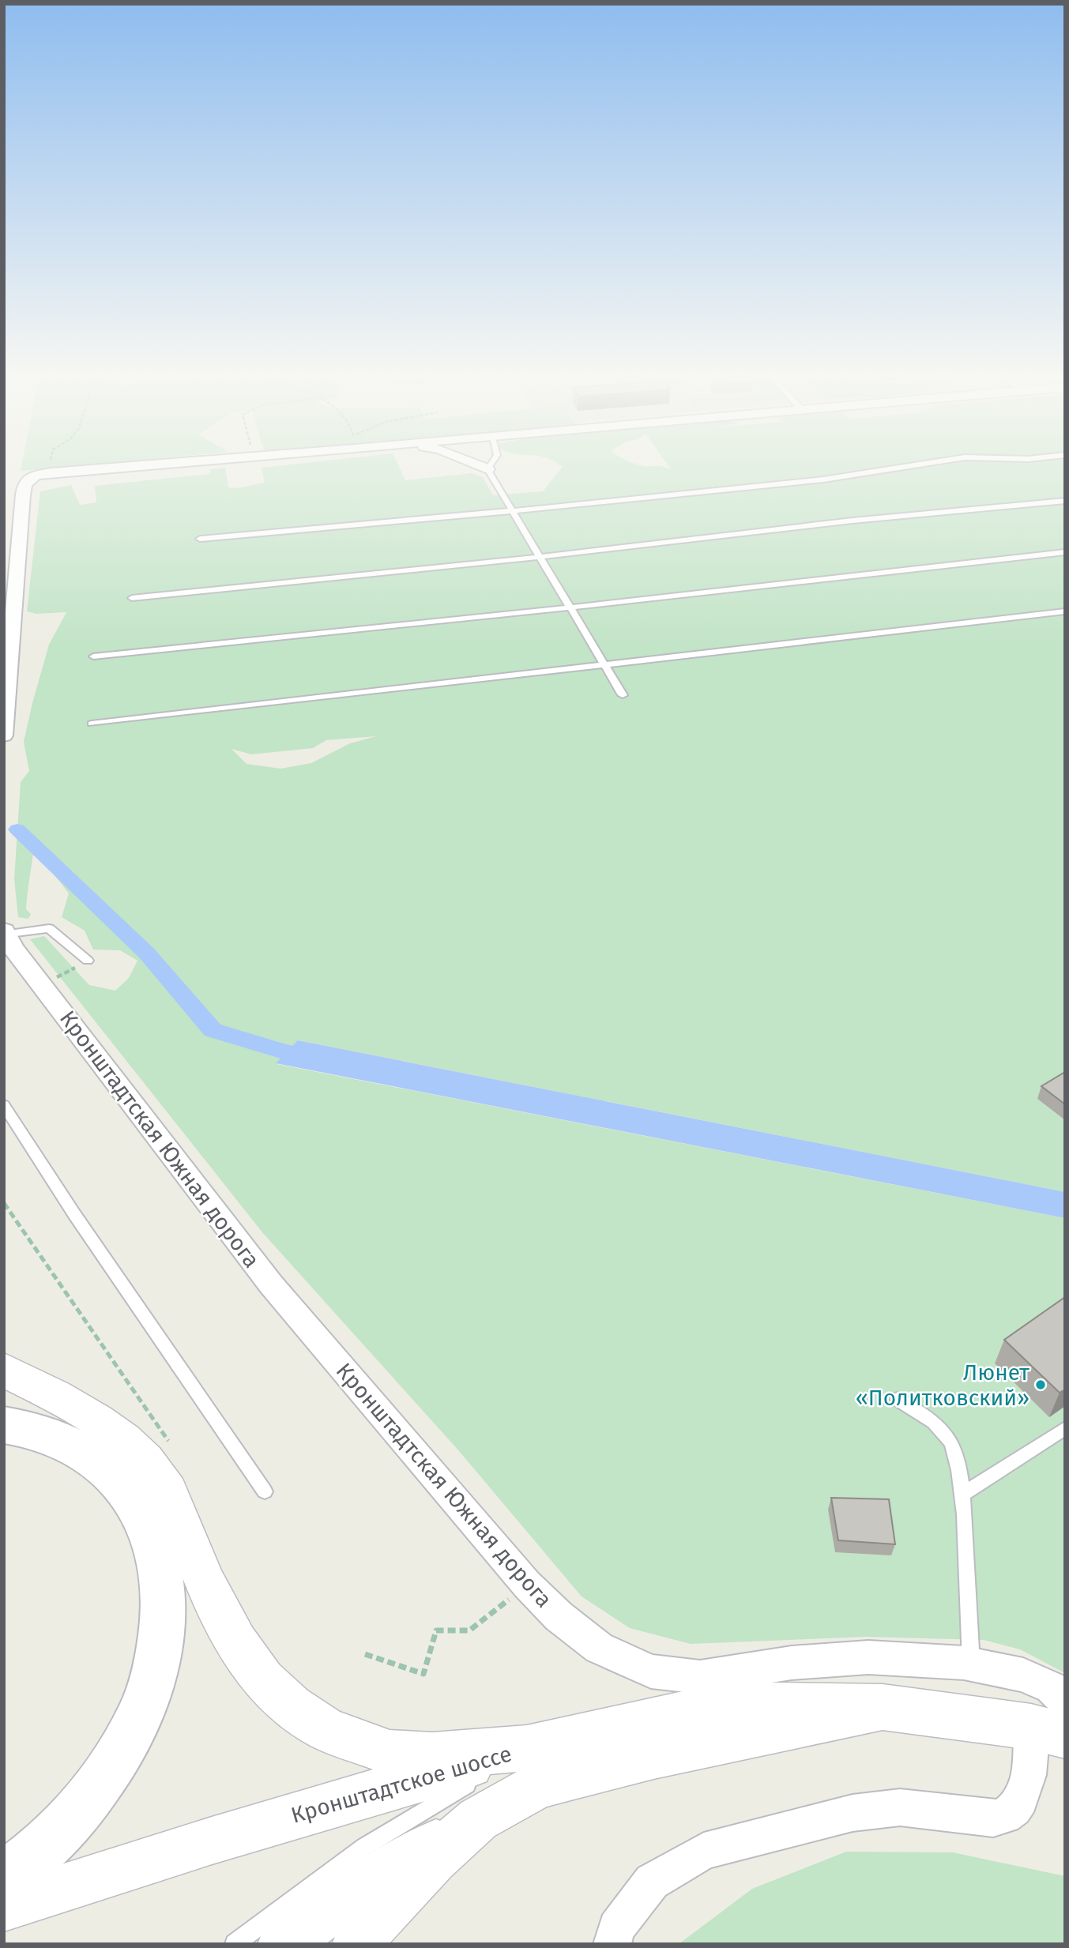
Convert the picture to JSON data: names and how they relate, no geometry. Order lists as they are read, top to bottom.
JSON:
{
  "streets": {
    "street": ["Кронштадтская Южная дорога", "Кронштадтское шоссе"]
  },
  "crossings": [
    ["Кронштадтская Южная дорога", "Кронштадтское шоссе"]
  ],
  "places": ["Люнет «Политковский»"]
}
